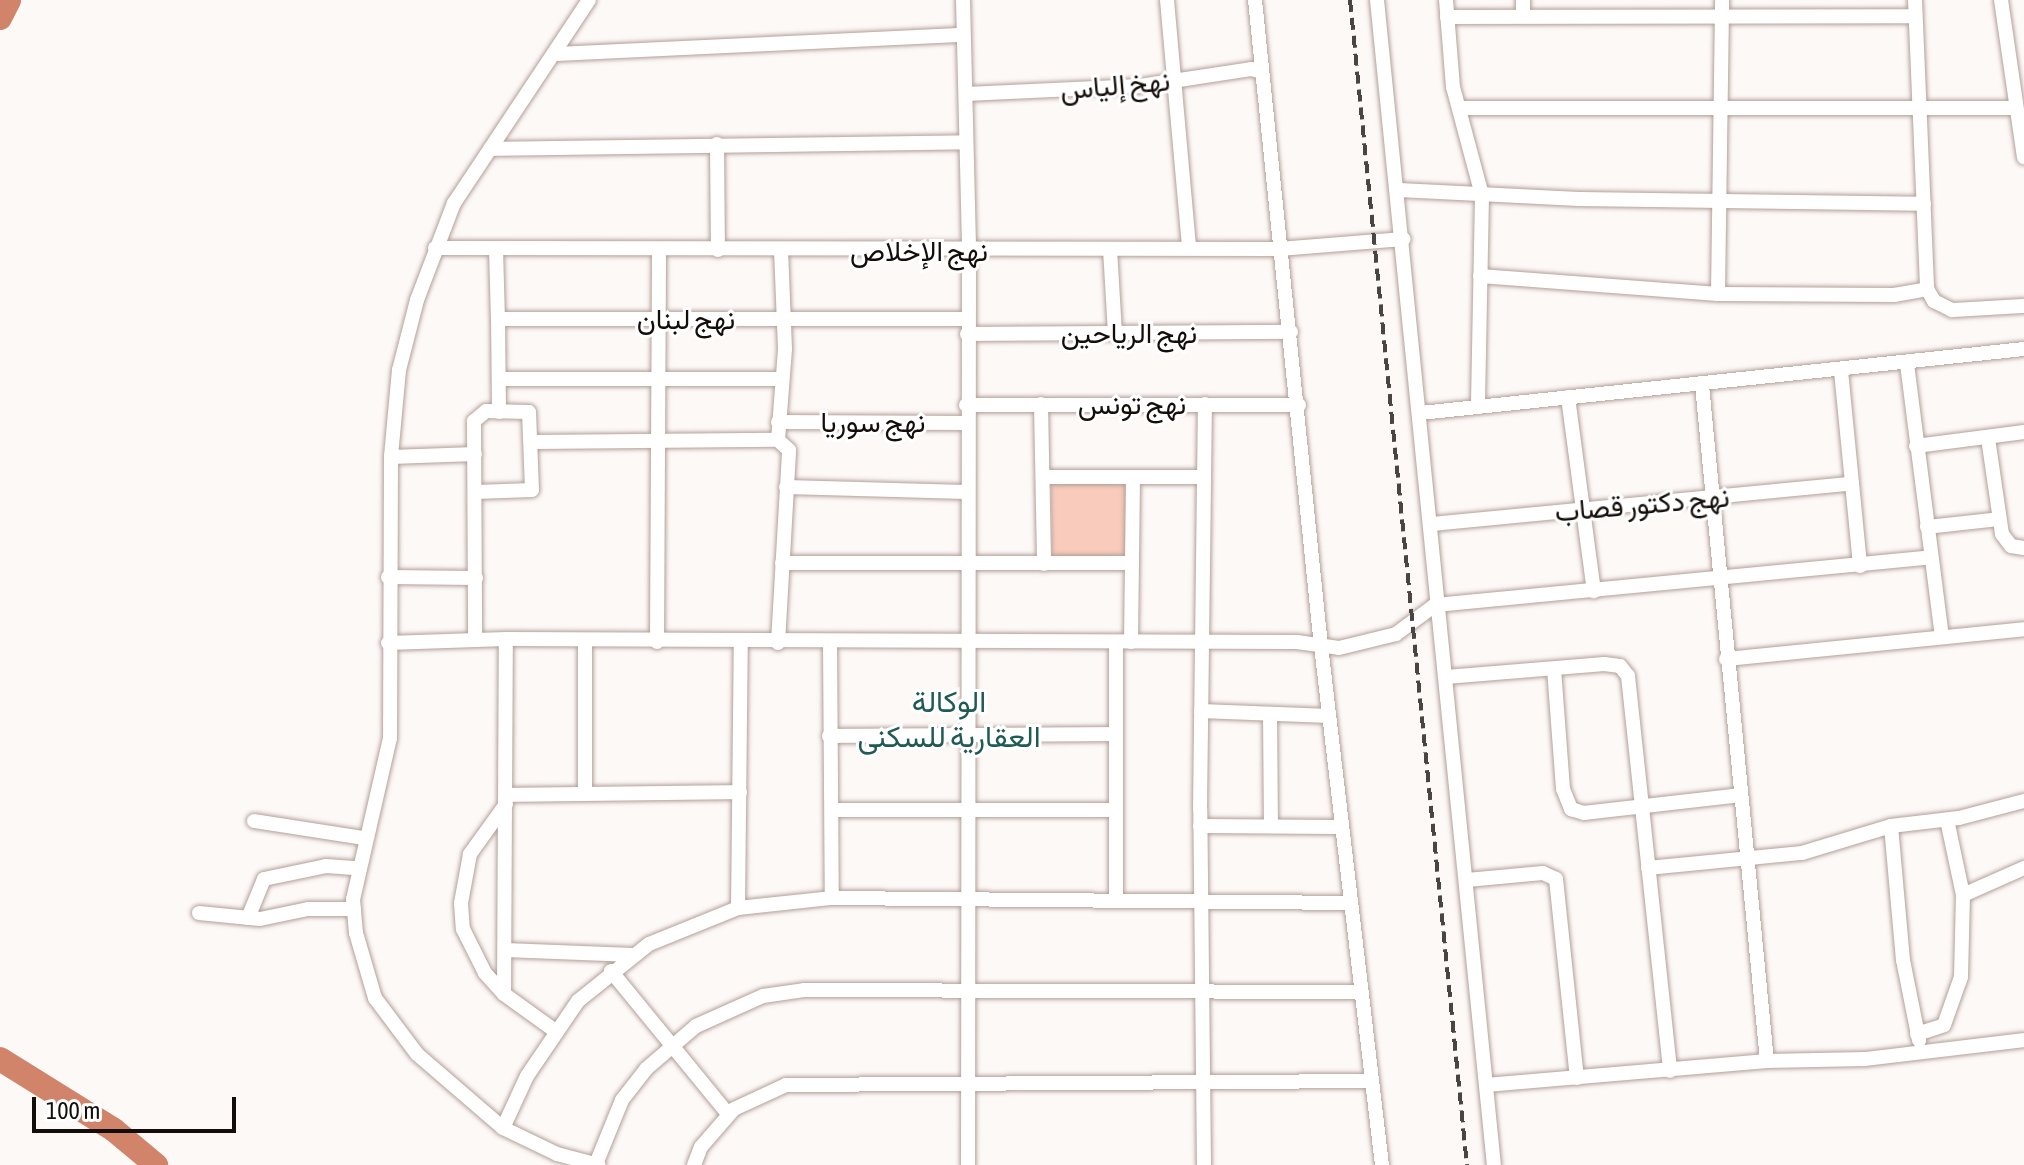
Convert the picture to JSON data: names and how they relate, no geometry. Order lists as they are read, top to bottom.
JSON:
{
  "streets": {
    "street": [
      "نهخ إلياس",
      "نهج الإخلاص",
      "نهج لبنان",
      "نهج الرياحين",
      "نهج تونس",
      "نهج سوريا",
      "نهج دكتور قصاب"
    ]
  },
  "crossings": [
    ["نهج لبنان", "نهج الرياحين"]
  ],
  "districts": ["الوكالة العقارية للسكنى"],
  "scale_bar": "100 m"
}
